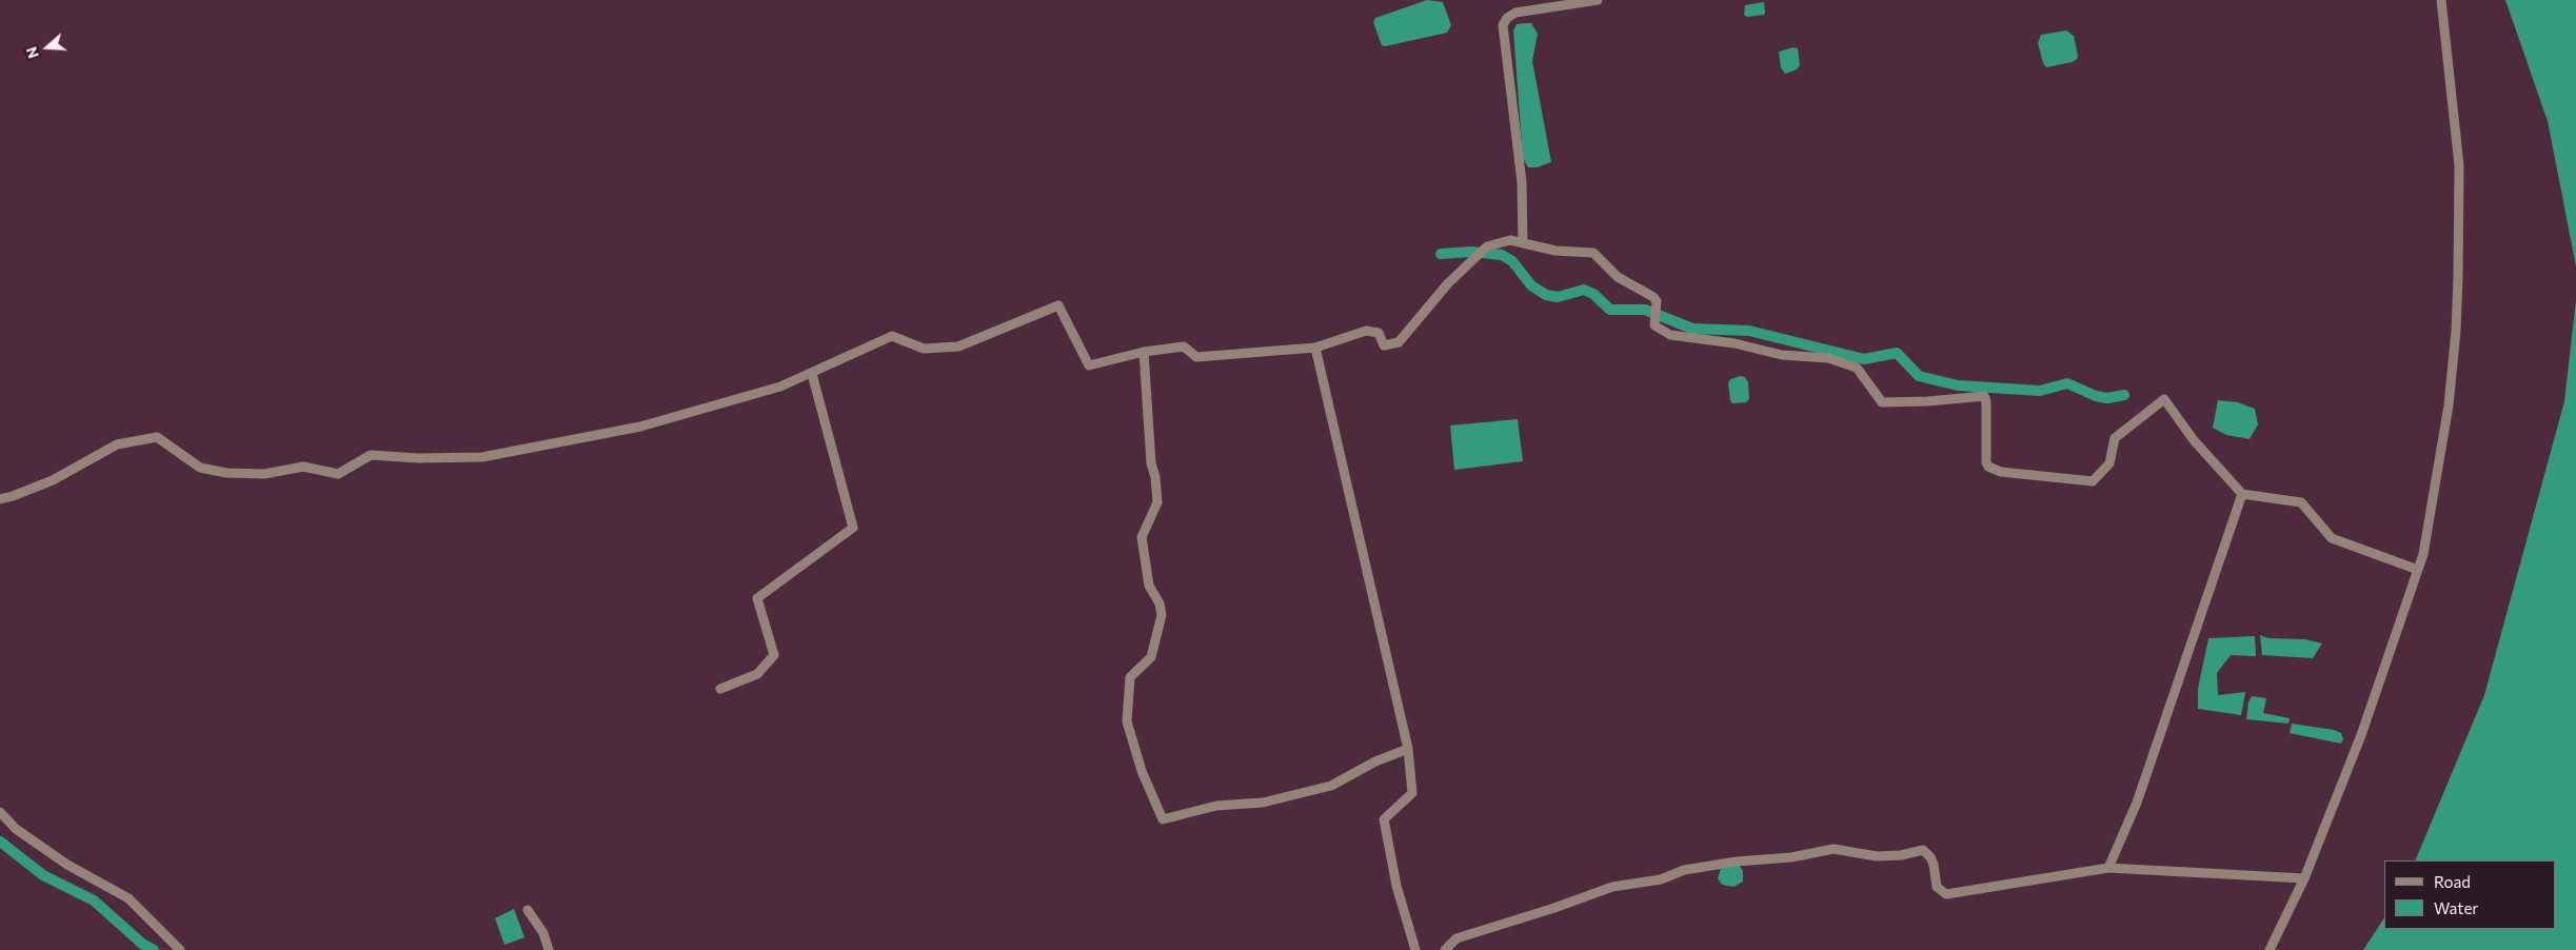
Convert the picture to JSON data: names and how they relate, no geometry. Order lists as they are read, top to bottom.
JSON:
{
  "legend": ["Road", "Water"],
  "north": "left"
}
